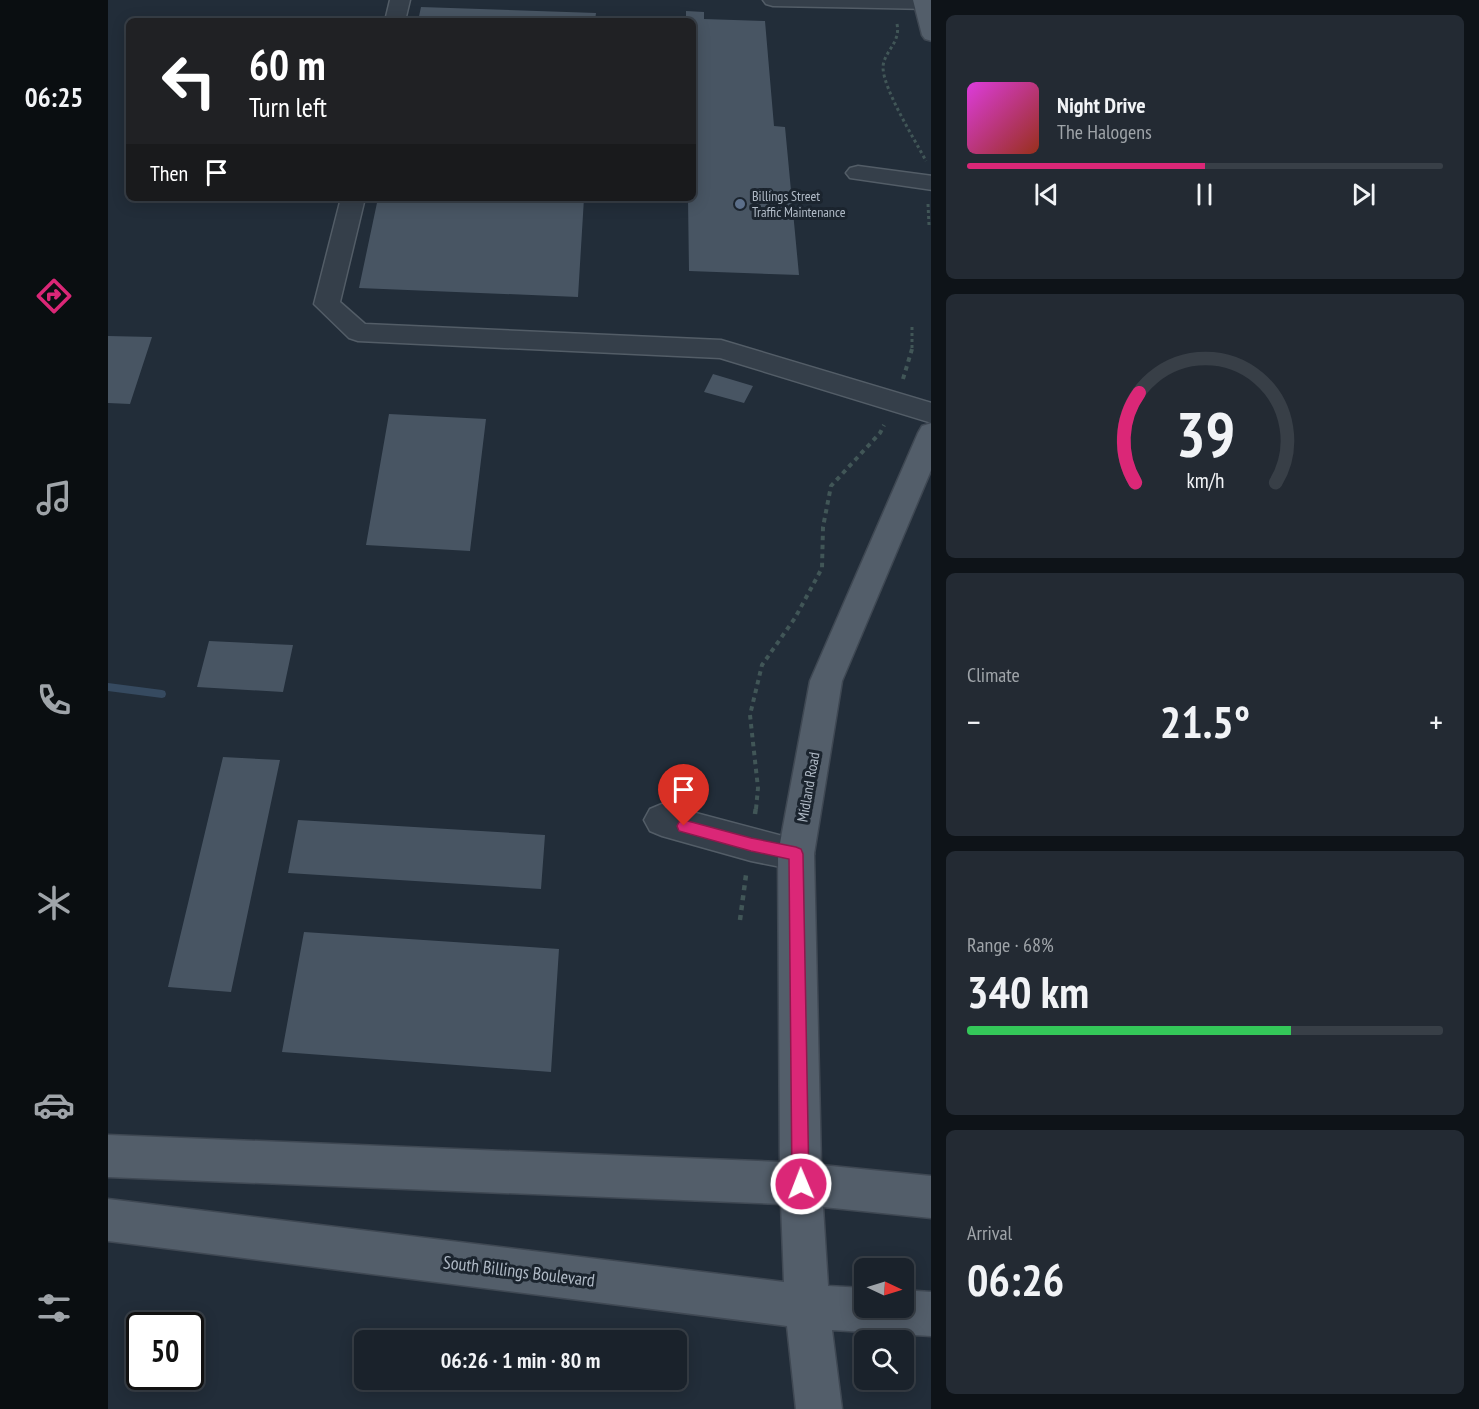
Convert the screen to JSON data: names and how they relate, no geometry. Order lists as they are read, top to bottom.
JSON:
{
  "streets": {
    "main road": ["Midland Road", "South Billings Boulevard"]
  },
  "crossings": [
    ["Midland Road", "South Billings Boulevard"]
  ],
  "places": ["Billings Street Traffic Maintenance"],
  "north": "right",
  "page": {
    "tabs": "06:25",
    "turn": ["60 m", "Turn left"],
    "song": ["Night Drive", "The Halogens"],
    "then": "Then",
    "tile": [
      "Climate",
      ["Range · 68%", "340 km"],
      ["Arrival", "06:26"]
    ],
    "heat": ["−", "21.5°", "+"],
    "limit": "50",
    "trip": "06:26 · 1 min · 80 m",
    "gauge": ["39", "km/h"]
  }
}
